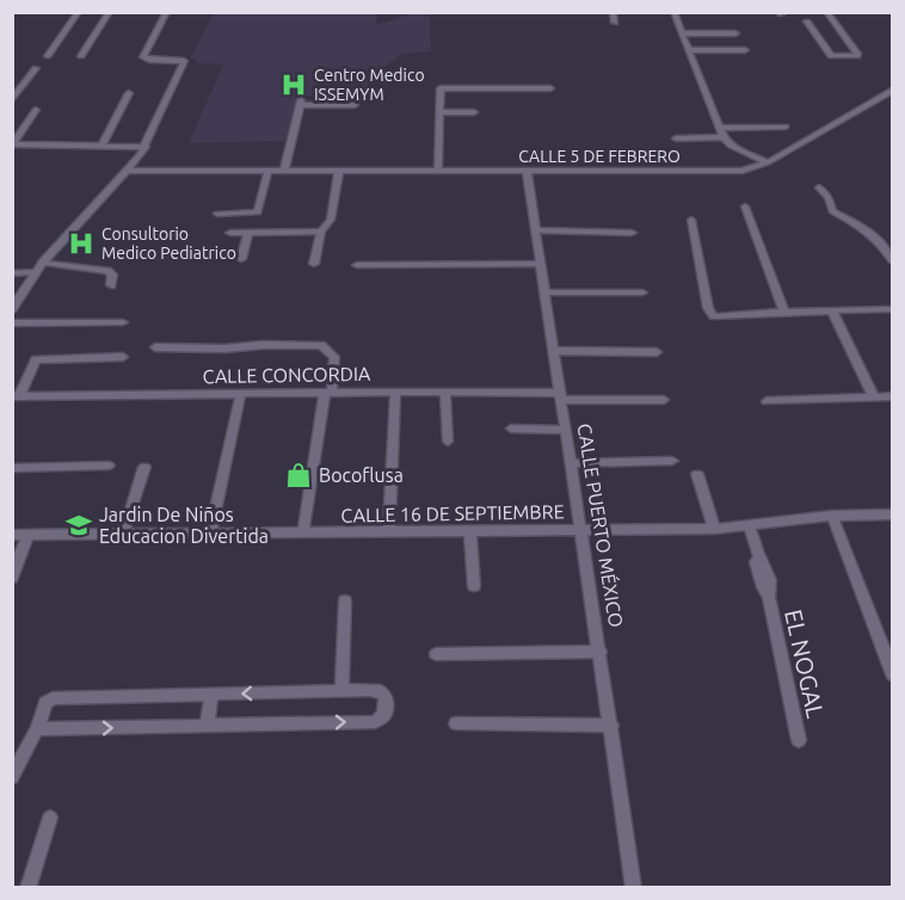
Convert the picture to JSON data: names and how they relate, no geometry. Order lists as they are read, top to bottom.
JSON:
{
  "streets": {
    "street": [
      "CALLE 5 DE FEBRERO",
      "CALLE CONCORDIA",
      "CALLE 16 DE SEPTIEMBRE",
      "CALLE PUERTO MÉXICO",
      "EL NOGAL"
    ]
  },
  "crossings": [
    ["CALLE 5 DE FEBRERO", "CALLE PUERTO MÉXICO"],
    ["CALLE CONCORDIA", "CALLE PUERTO MÉXICO"],
    ["CALLE 16 DE SEPTIEMBRE", "CALLE PUERTO MÉXICO"],
    ["CALLE 16 DE SEPTIEMBRE", "EL NOGAL"]
  ],
  "places": {
    "hospital": ["Centro Medico ISSEMYM", "Consultorio Medico Pediatrico"],
    "shop": ["Bocoflusa"],
    "school or university": ["Jardin De Niños Educacion Divertida"]
  }
}
